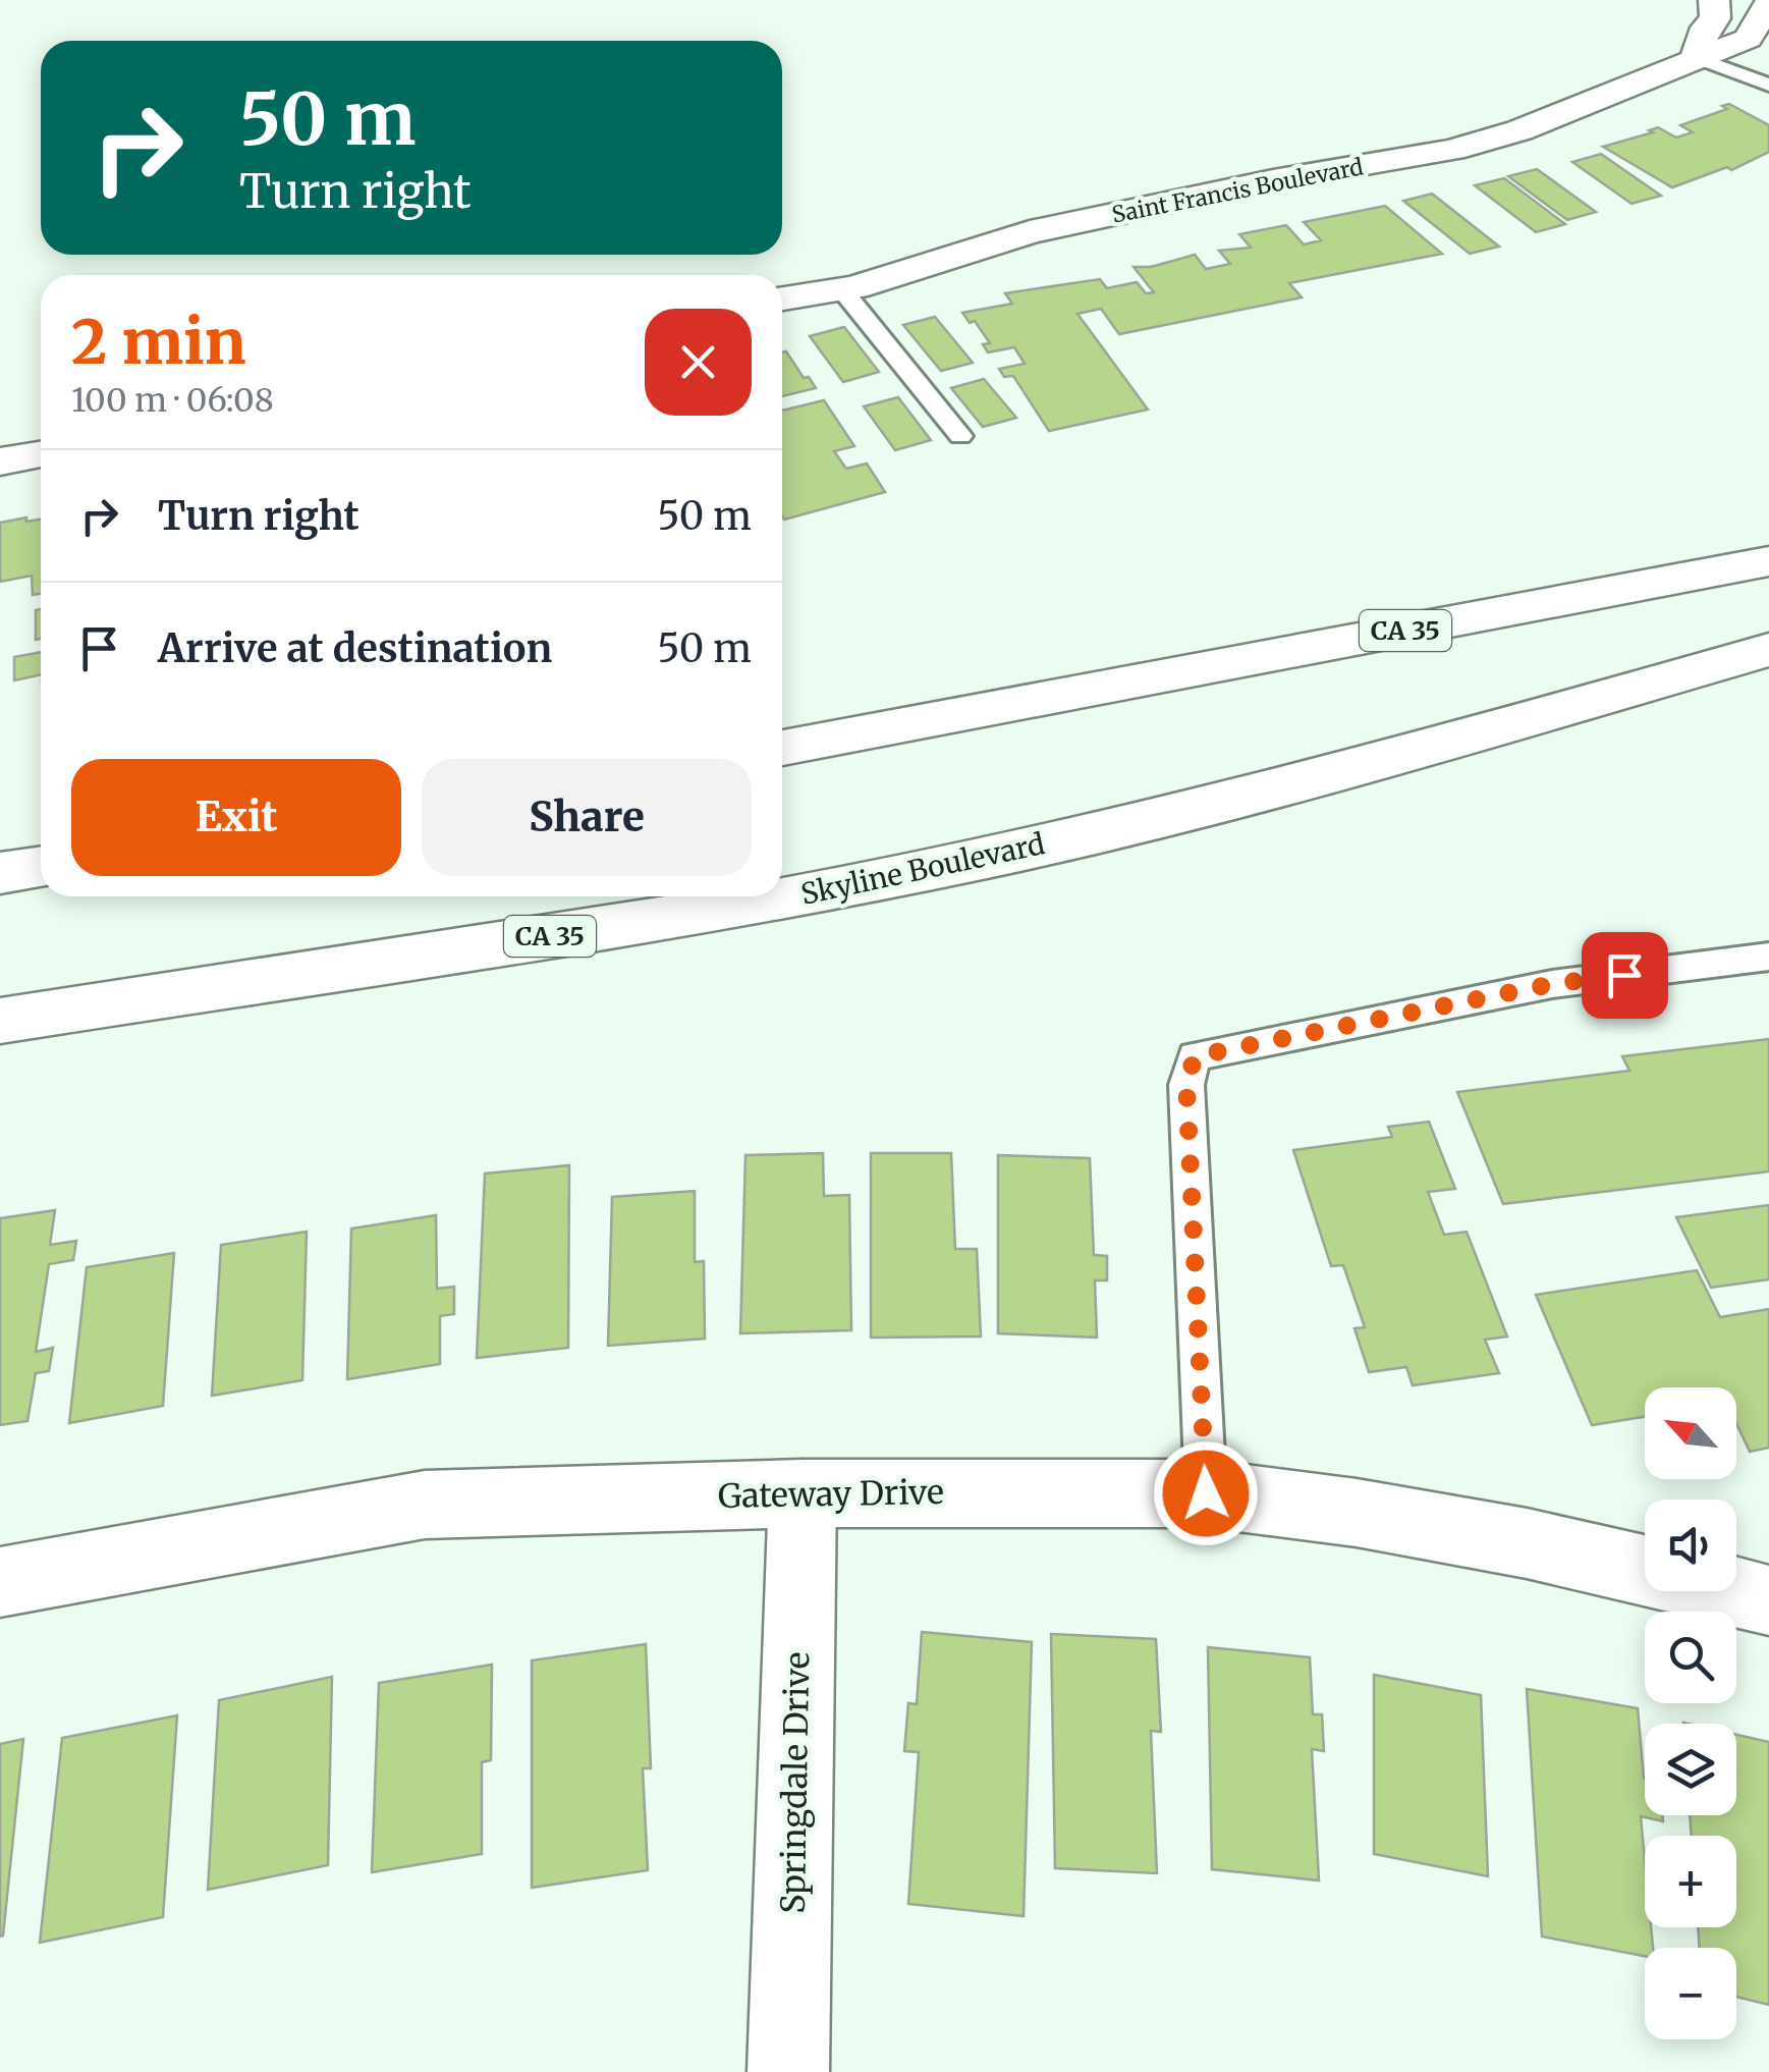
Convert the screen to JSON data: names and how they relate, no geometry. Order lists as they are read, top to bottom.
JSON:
{
  "streets": {
    "street": [
      "Saint Francis Boulevard",
      "CA 35",
      "Skyline Boulevard",
      "Gateway Drive",
      "Springdale Drive"
    ]
  },
  "crossings": [
    ["Gateway Drive", "Springdale Drive"]
  ],
  "north": "top left",
  "page": {
    "turn": ["50 m", "Turn right"],
    "heading": ["2 min", "100 m · 06:08"],
    "list": [
      {
        "name": "Turn right",
        "value": "50 m"
      },
      {
        "name": "Arrive at destination",
        "value": "50 m"
      }
    ],
    "buttons": ["Exit", "Share"],
    "map_buttons": ["+", "−"]
  }
}
